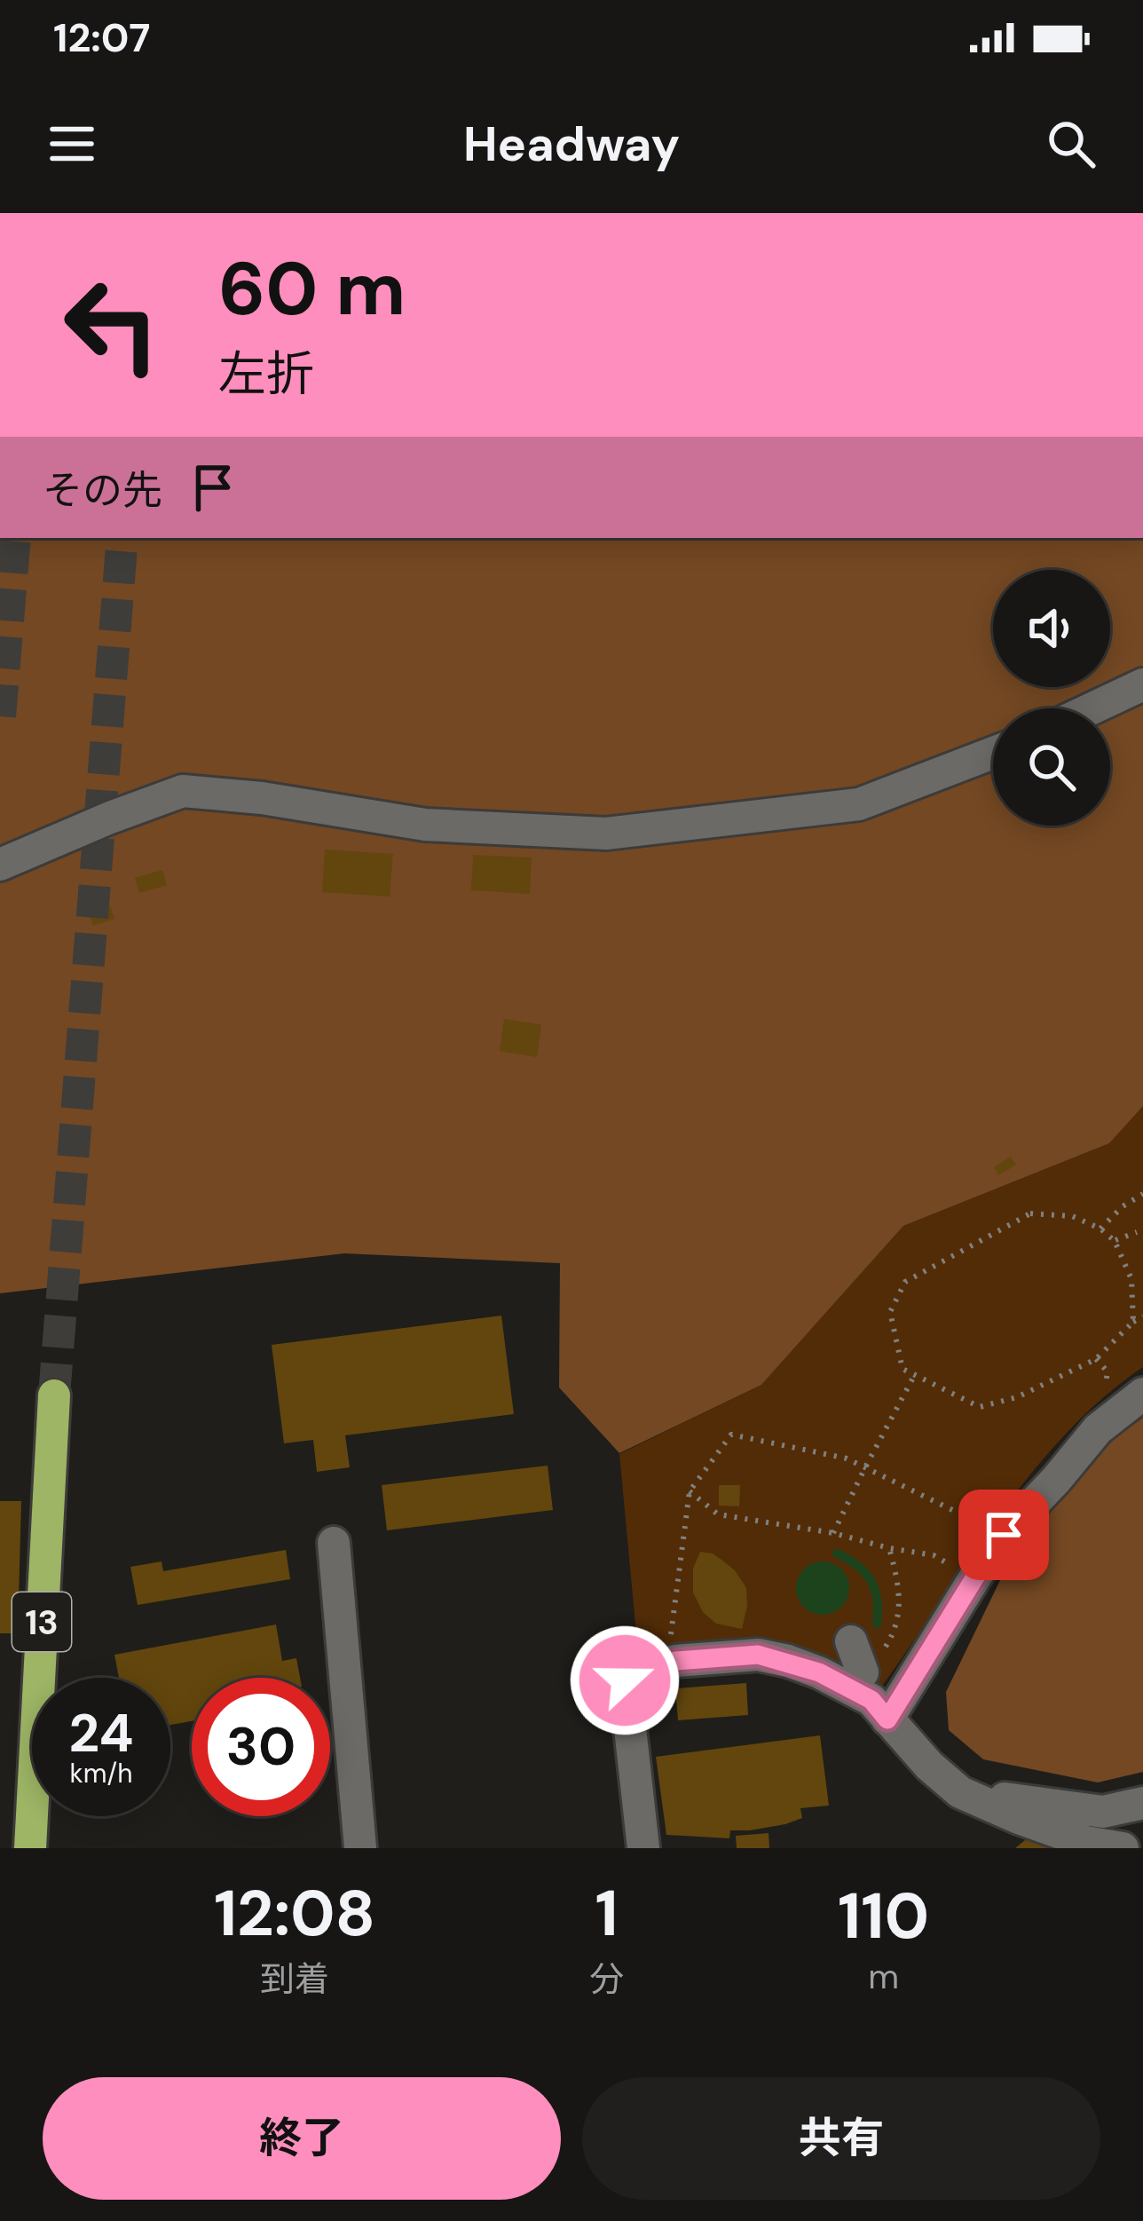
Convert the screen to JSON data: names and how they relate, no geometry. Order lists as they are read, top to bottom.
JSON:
{
  "streets": {
    "highway": ["13"]
  },
  "page": {
    "status": "12:07",
    "header": "Headway",
    "turn": ["60 m", "左折"],
    "then": "その先",
    "speed": "24 km/h",
    "limit": "30",
    "eta": [
      "12:08",
      "到着",
      "1",
      "分",
      "110",
      "m"
    ],
    "buttons": ["終了", "共有"]
  }
}
